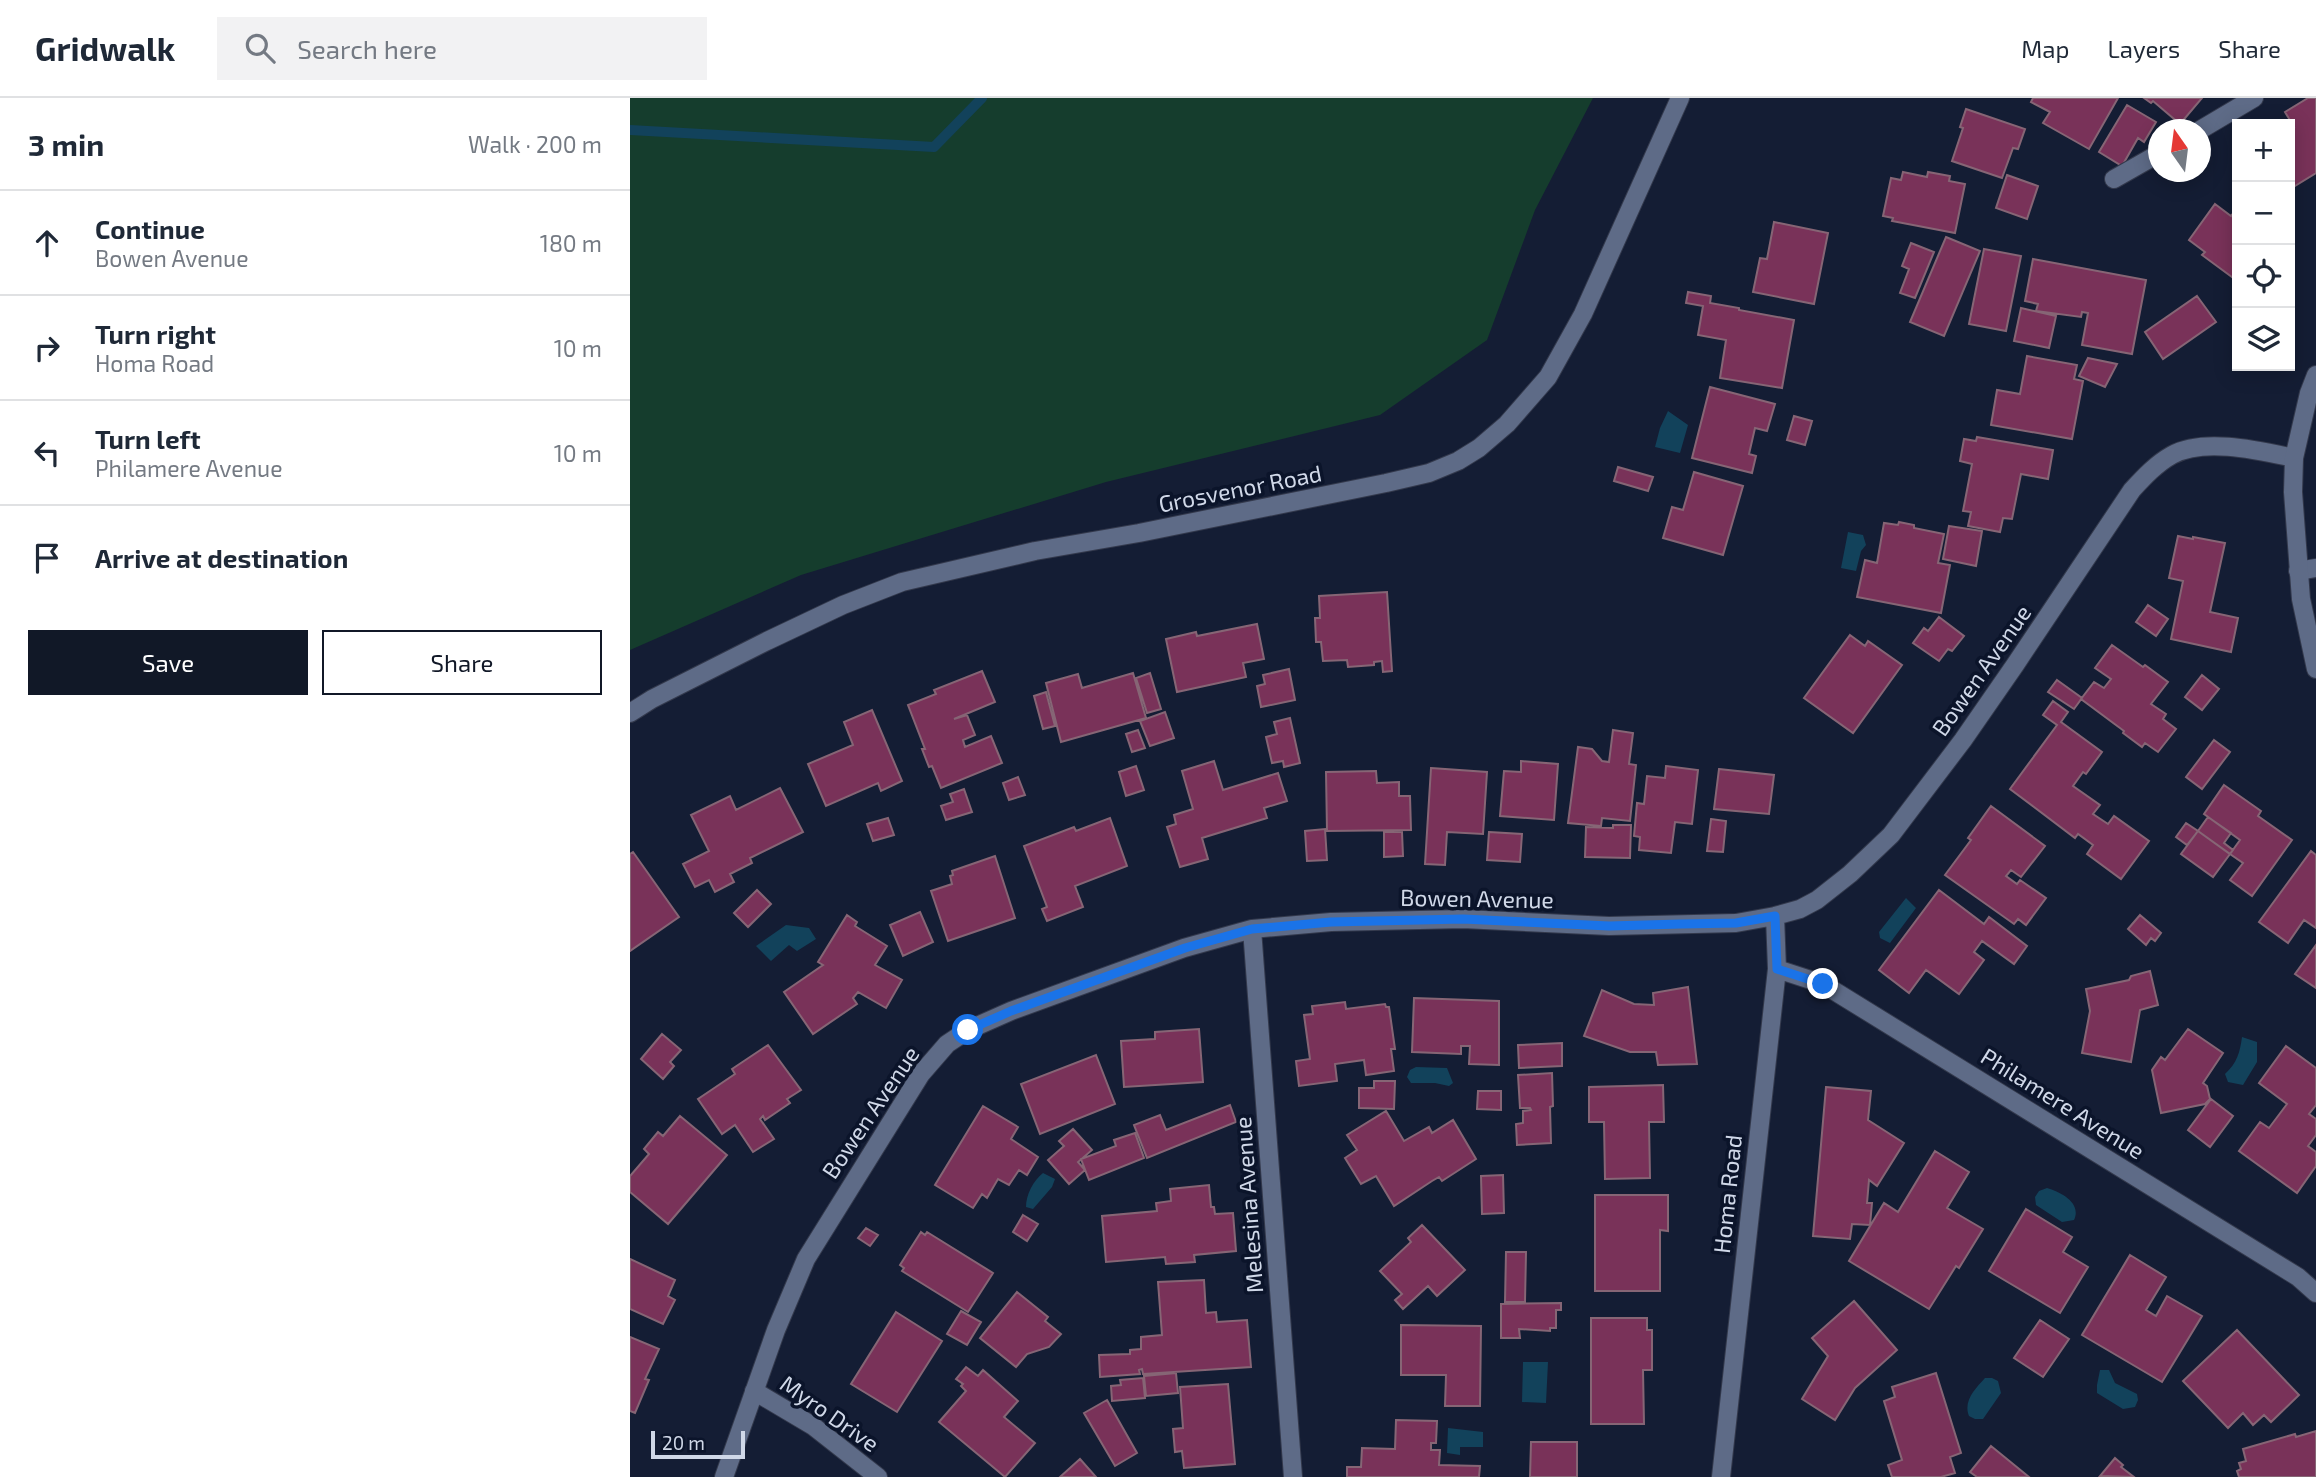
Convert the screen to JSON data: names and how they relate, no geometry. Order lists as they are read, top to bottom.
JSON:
{
  "streets": {
    "street": [
      "Grosvenor Road",
      "Bowen Avenue",
      "Philamere Avenue",
      "Homa Road",
      "Melesina Avenue",
      "Myro Drive"
    ]
  },
  "crossings": [
    ["Bowen Avenue", "Homa Road"],
    ["Bowen Avenue", "Melesina Avenue"],
    ["Bowen Avenue", "Myro Drive"],
    ["Philamere Avenue", "Homa Road"]
  ],
  "scale_bar": "20 m",
  "north": "top",
  "page": {
    "header": "Gridwalk",
    "search": "Search here",
    "nav": ["Map", "Layers", "Share"],
    "heading": ["3 min", "Walk · 200 m"],
    "map_buttons": ["+", "−"],
    "list": [
      ["Continue", "Bowen Avenue", "180 m"],
      ["Turn right", "Homa Road", "10 m"],
      ["Turn left", "Philamere Avenue", "10 m"],
      "Arrive at destination"
    ],
    "buttons": ["Save", "Share"],
    "scale": "20 m"
  }
}
